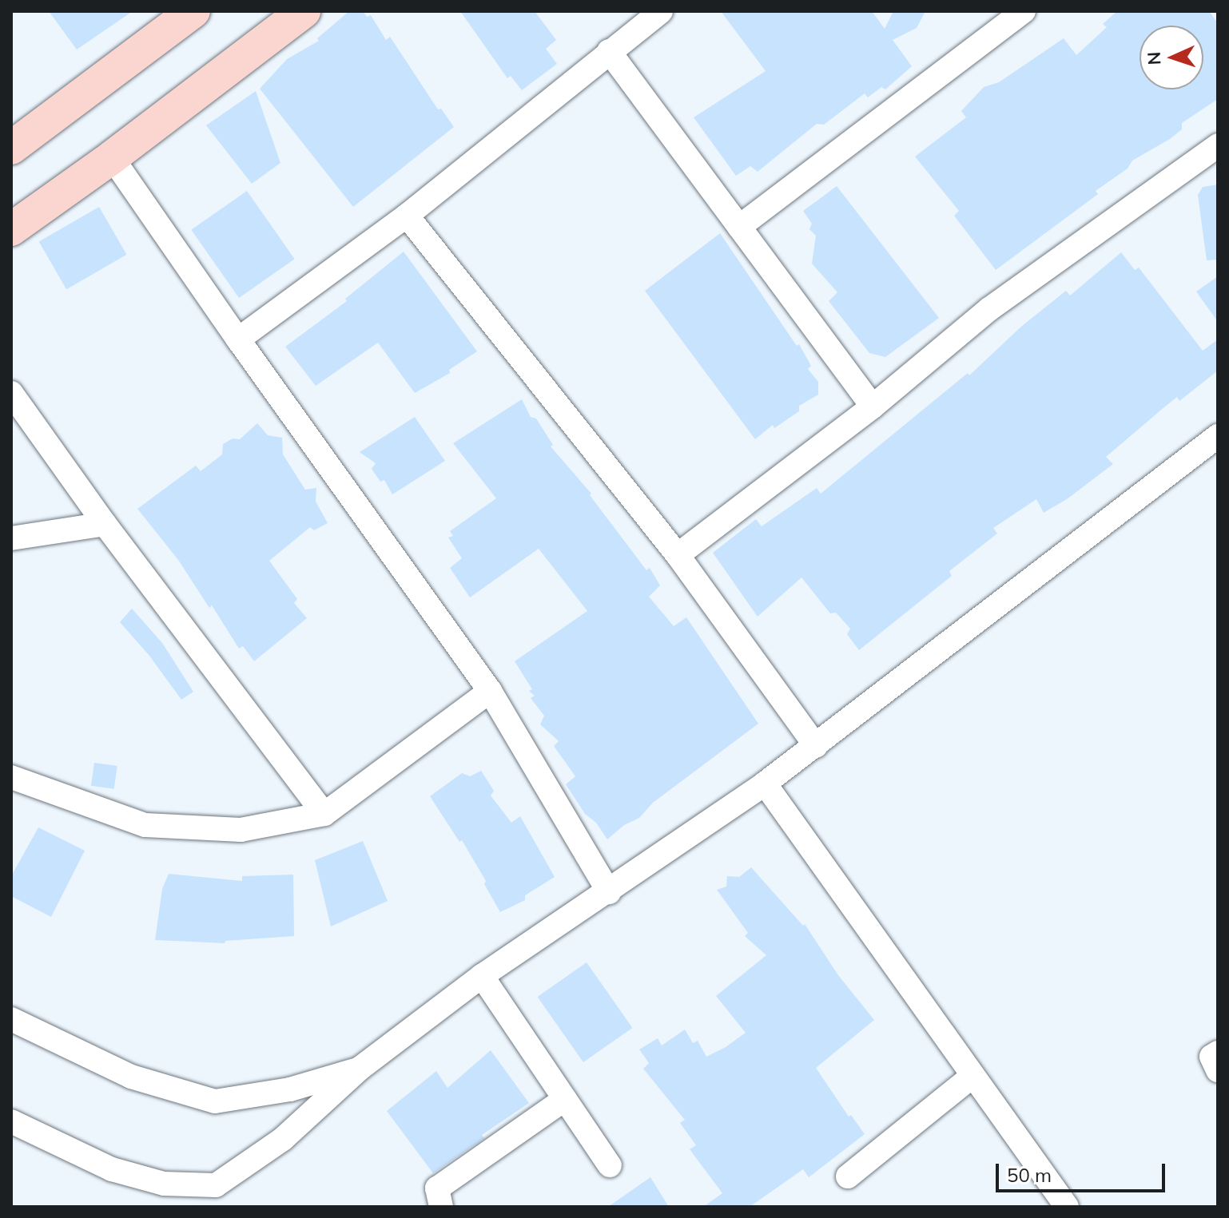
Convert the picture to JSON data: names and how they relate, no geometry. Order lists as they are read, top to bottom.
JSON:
{
  "scale_bar": "50 m",
  "north": "left"
}
